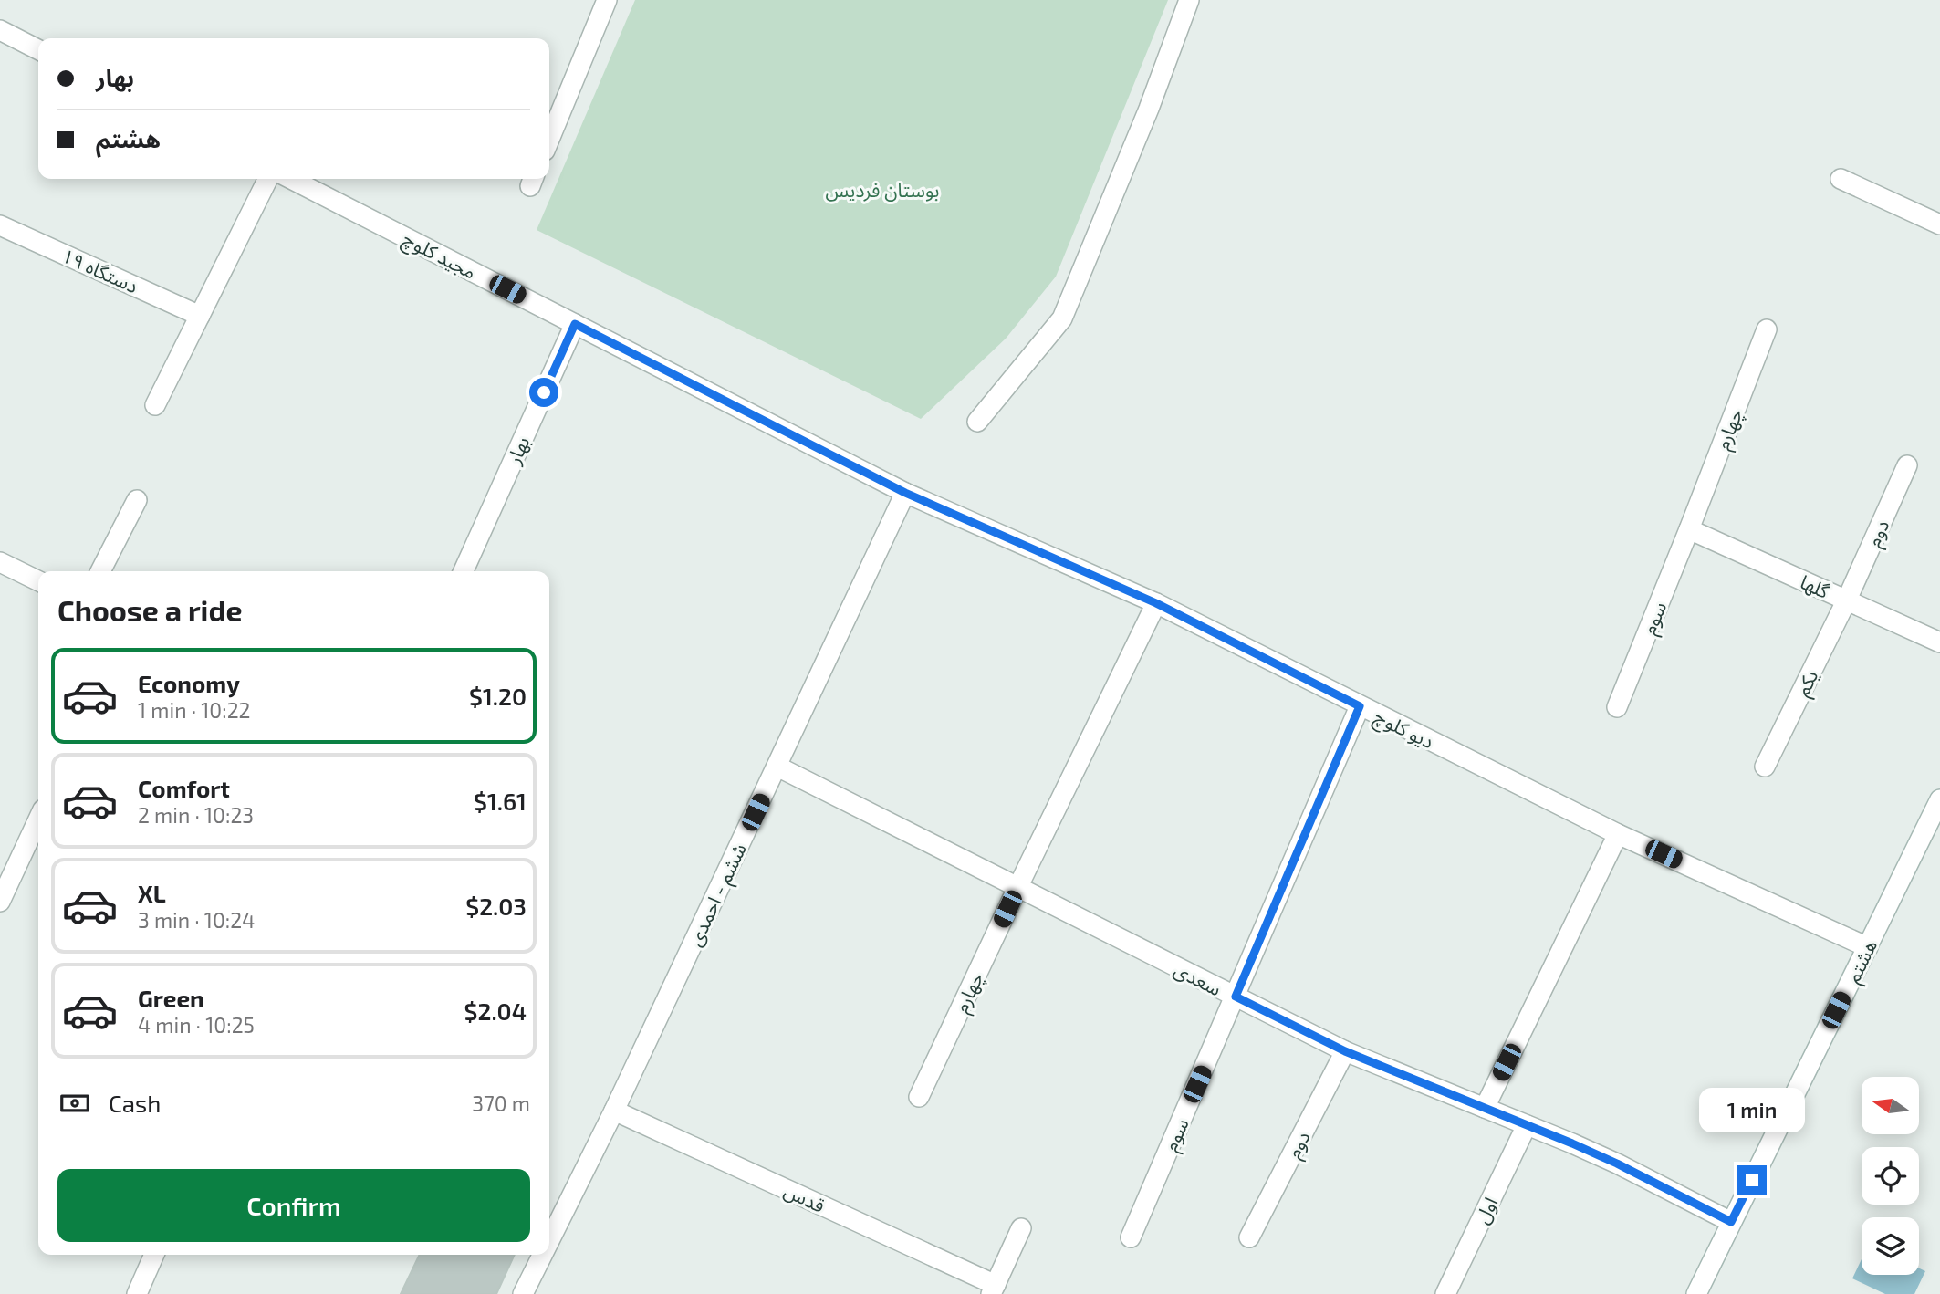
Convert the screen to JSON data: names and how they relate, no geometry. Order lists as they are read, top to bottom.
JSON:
{
  "streets": {
    "street": [
      "مجید کلوچ",
      "۱۹ دستگاه",
      "چهارم",
      "بهار",
      "دوم",
      "گلها",
      "سوم",
      "یکم",
      "دیو کلوچ",
      "ششم - احمدی",
      "هشتم",
      "سعدی",
      "قدس",
      "اول"
    ]
  },
  "crossings": [
    ["مجید کلوچ", "بهار"],
    ["مجید کلوچ", "دیو کلوچ"],
    ["مجید کلوچ", "ششم - احمدی"],
    ["چهارم", "گلها"],
    ["چهارم", "سوم"],
    ["چهارم", "دیو کلوچ"],
    ["چهارم", "سعدی"],
    ["دوم", "گلها"],
    ["دوم", "یکم"],
    ["دوم", "سعدی"],
    ["گلها", "سوم"],
    ["گلها", "یکم"],
    ["سوم", "دیو کلوچ"],
    ["سوم", "سعدی"],
    ["دیو کلوچ", "ششم - احمدی"],
    ["دیو کلوچ", "هشتم"],
    ["ششم - احمدی", "سعدی"],
    ["ششم - احمدی", "قدس"],
    ["هشتم", "سعدی"],
    ["سعدی", "اول"]
  ],
  "parks": ["بوستان فردیس"],
  "north": "left",
  "page": {
    "banner": ["بهار", "هشتم"],
    "heading": "Choose a ride",
    "list": [
      {
        "name": "Economy",
        "note": "1 min · 10:22",
        "value": "$1.20"
      },
      {
        "name": "Comfort",
        "note": "2 min · 10:23",
        "value": "$1.61"
      },
      {
        "name": "XL",
        "note": "3 min · 10:24",
        "value": "$2.03"
      },
      {
        "name": "Green",
        "note": "4 min · 10:25",
        "value": "$2.04"
      }
    ],
    "pay": ["Cash", "370 m"],
    "bubble": "1 min",
    "buttons": "Confirm"
  }
}
